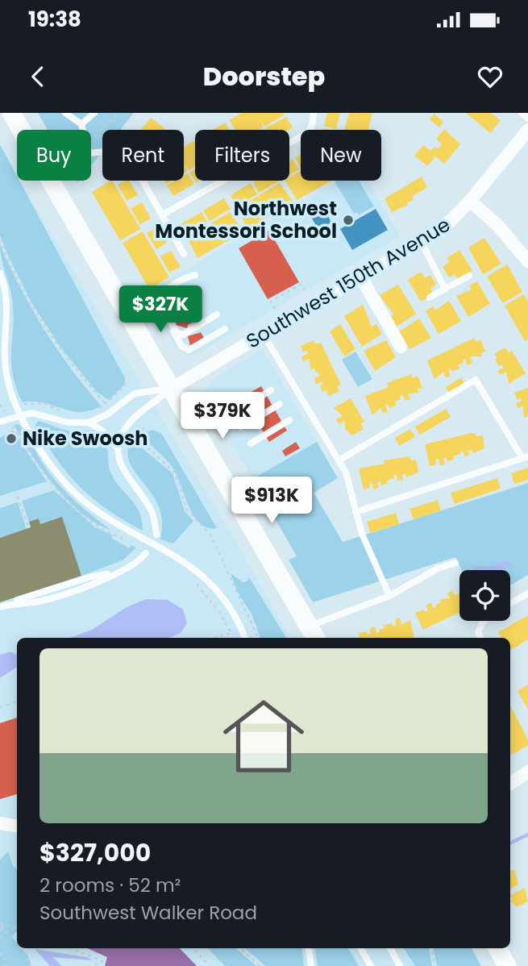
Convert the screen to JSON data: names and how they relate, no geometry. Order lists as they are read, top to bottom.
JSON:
{
  "streets": {
    "street": ["Southwest 150th Avenue"]
  },
  "places": ["Northwest Montessori School", "Nike Swoosh"],
  "page": {
    "status": "19:38",
    "header": "Doorstep",
    "chip": [
      "Buy",
      "Rent",
      "Filters",
      "New"
    ],
    "price": ["$327K", "$379K", "$913K"],
    "list": [
      {
        "name": "$327,000",
        "note": "2 rooms · 52 m² · Southwest Walker Road"
      }
    ]
  }
}
